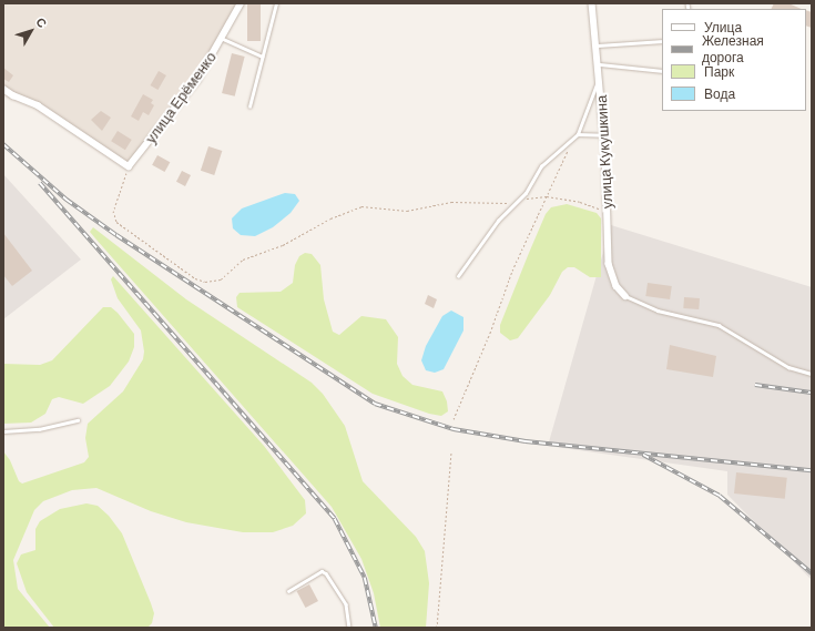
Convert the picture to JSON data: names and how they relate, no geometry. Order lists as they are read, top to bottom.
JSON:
{
  "streets": {
    "street": ["улица Ерёменко", "улица Кукушкина"]
  },
  "legend": [
    "Улица",
    "Железная дорога",
    "Парк",
    "Вода"
  ],
  "north": "top right"
}
